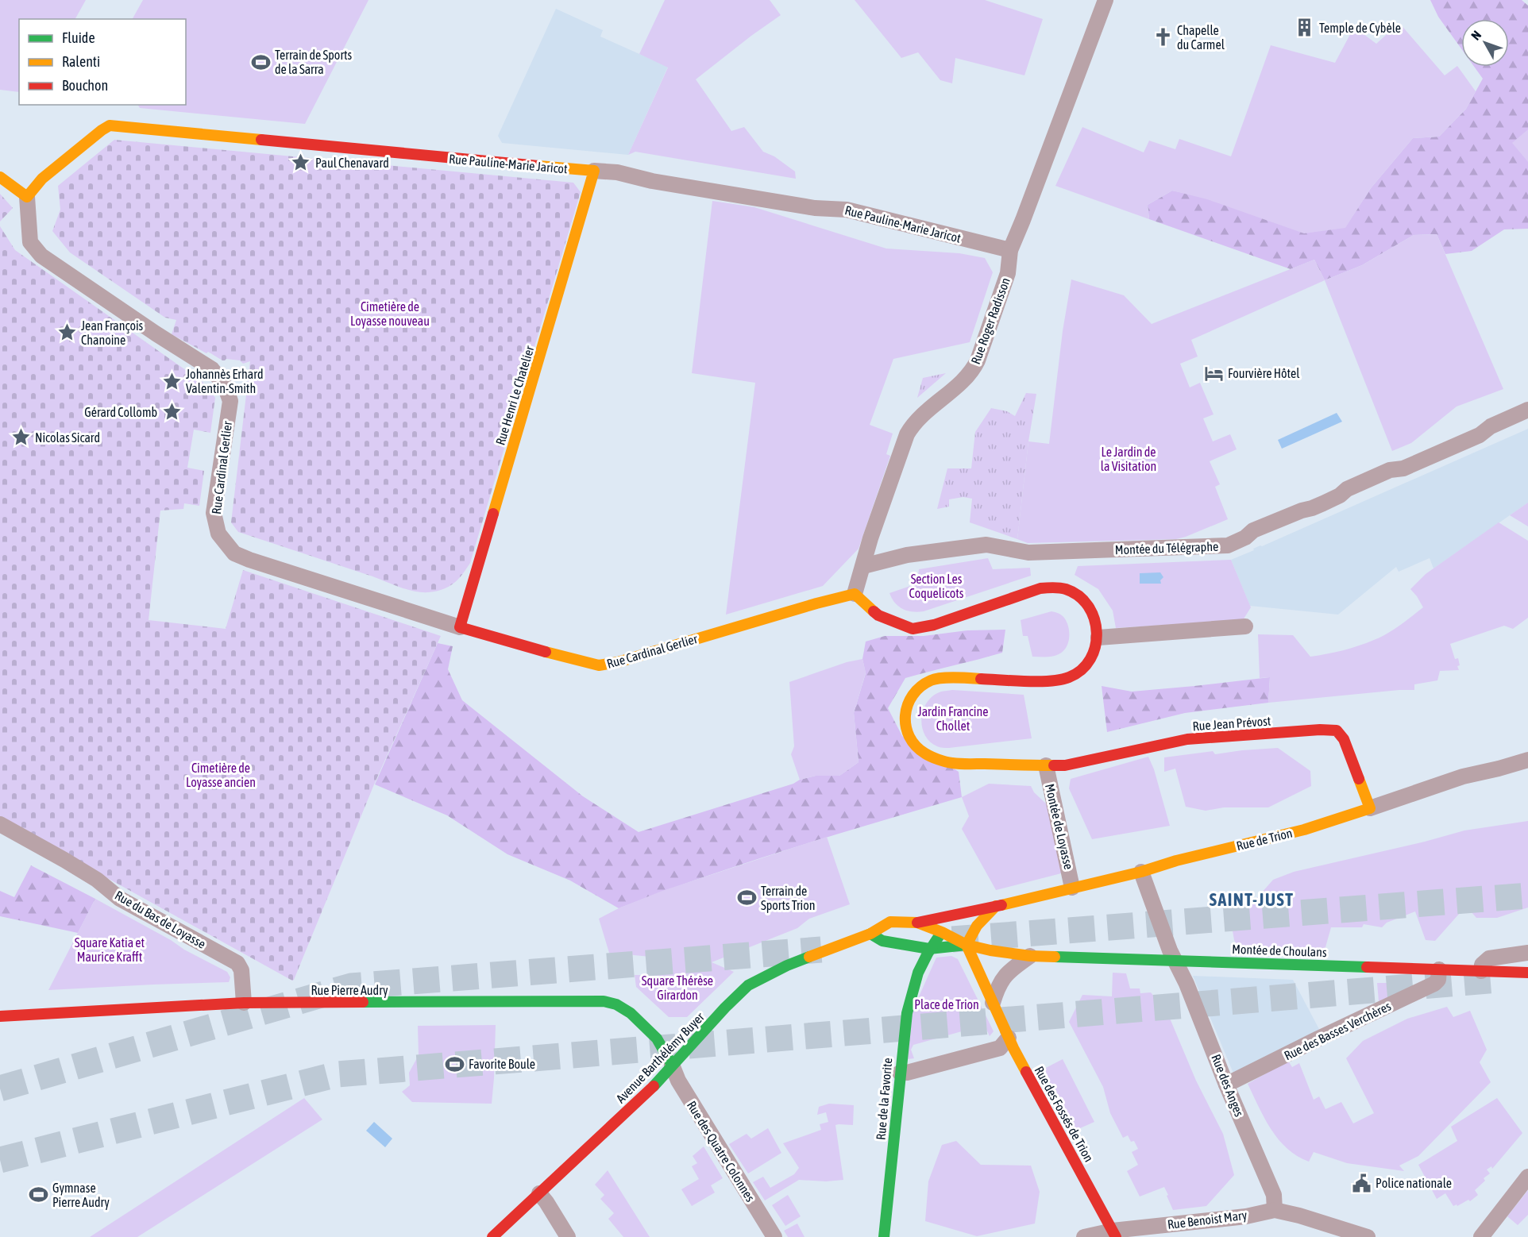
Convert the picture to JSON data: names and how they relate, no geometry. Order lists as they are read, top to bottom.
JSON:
{
  "streets": {
    "street": [
      "Rue Pauline-Marie Jaricot",
      "Rue Roger Radisson",
      "Rue Henri Le Chatelier",
      "Rue Cardinal Gerlier",
      "Montée du Télégraphe",
      "Rue Jean Prévost",
      "Montée de Loyasse",
      "Rue de Trion",
      "Rue du Bas de Loyasse",
      "Montée de Choulans",
      "Rue Pierre Audry",
      "Rue des Basses Verchères",
      "Avenue Barthélémy Buyer",
      "Rue des Anges",
      "Rue de la Favorite",
      "Rue des Fossés de Trion",
      "Rue des Quatre Colonnes",
      "Rue Benoist Mary"
    ]
  },
  "crossings": [
    ["Rue Pauline-Marie Jaricot", "Rue Roger Radisson"],
    ["Rue Pauline-Marie Jaricot", "Rue Henri Le Chatelier"],
    ["Rue Pauline-Marie Jaricot", "Rue Cardinal Gerlier"],
    ["Rue Roger Radisson", "Rue Cardinal Gerlier"],
    ["Rue Roger Radisson", "Montée du Télégraphe"],
    ["Rue Henri Le Chatelier", "Rue Cardinal Gerlier"],
    ["Rue Jean Prévost", "Montée de Loyasse"],
    ["Rue Jean Prévost", "Rue de Trion"],
    ["Montée de Loyasse", "Rue de Trion"],
    ["Rue de Trion", "Rue des Anges"],
    ["Rue du Bas de Loyasse", "Rue Pierre Audry"],
    ["Montée de Choulans", "Rue des Basses Verchères"],
    ["Montée de Choulans", "Rue des Anges"],
    ["Rue Pierre Audry", "Avenue Barthélémy Buyer"],
    ["Rue Pierre Audry", "Rue des Quatre Colonnes"],
    ["Rue des Basses Verchères", "Rue des Anges"],
    ["Avenue Barthélémy Buyer", "Rue des Quatre Colonnes"],
    ["Rue des Anges", "Rue Benoist Mary"],
    ["Rue des Fossés de Trion", "Rue Benoist Mary"]
  ],
  "districts": ["SAINT-JUST"],
  "parks": [
    "Cimetière de Loyasse nouveau",
    "Le Jardin de la Visitation",
    "Section Les Coquelicots",
    "Jardin Francine Chollet",
    "Cimetière de Loyasse ancien",
    "Square Katia et Maurice Krafft",
    "Square Thérèse Girardon",
    "Place de Trion"
  ],
  "places": {
    "building": ["Temple de Cybèle"],
    "church": ["Chapelle du Carmel"],
    "sports": [
      "Terrain de Sports de la Sarra",
      "Terrain de Sports Trion",
      "Favorite Boule",
      "Gymnase Pierre Audry"
    ],
    "place": [
      "Paul Chenavard",
      "Jean François Chanoine",
      "Johannès Erhard Valentin-Smith",
      "Gérard Collomb",
      "Nicolas Sicard"
    ],
    "hotel": ["Fourvière Hôtel"],
    "public building": ["Police nationale"]
  },
  "legend": ["Fluide", "Ralenti", "Bouchon"],
  "north": "top left"
}
